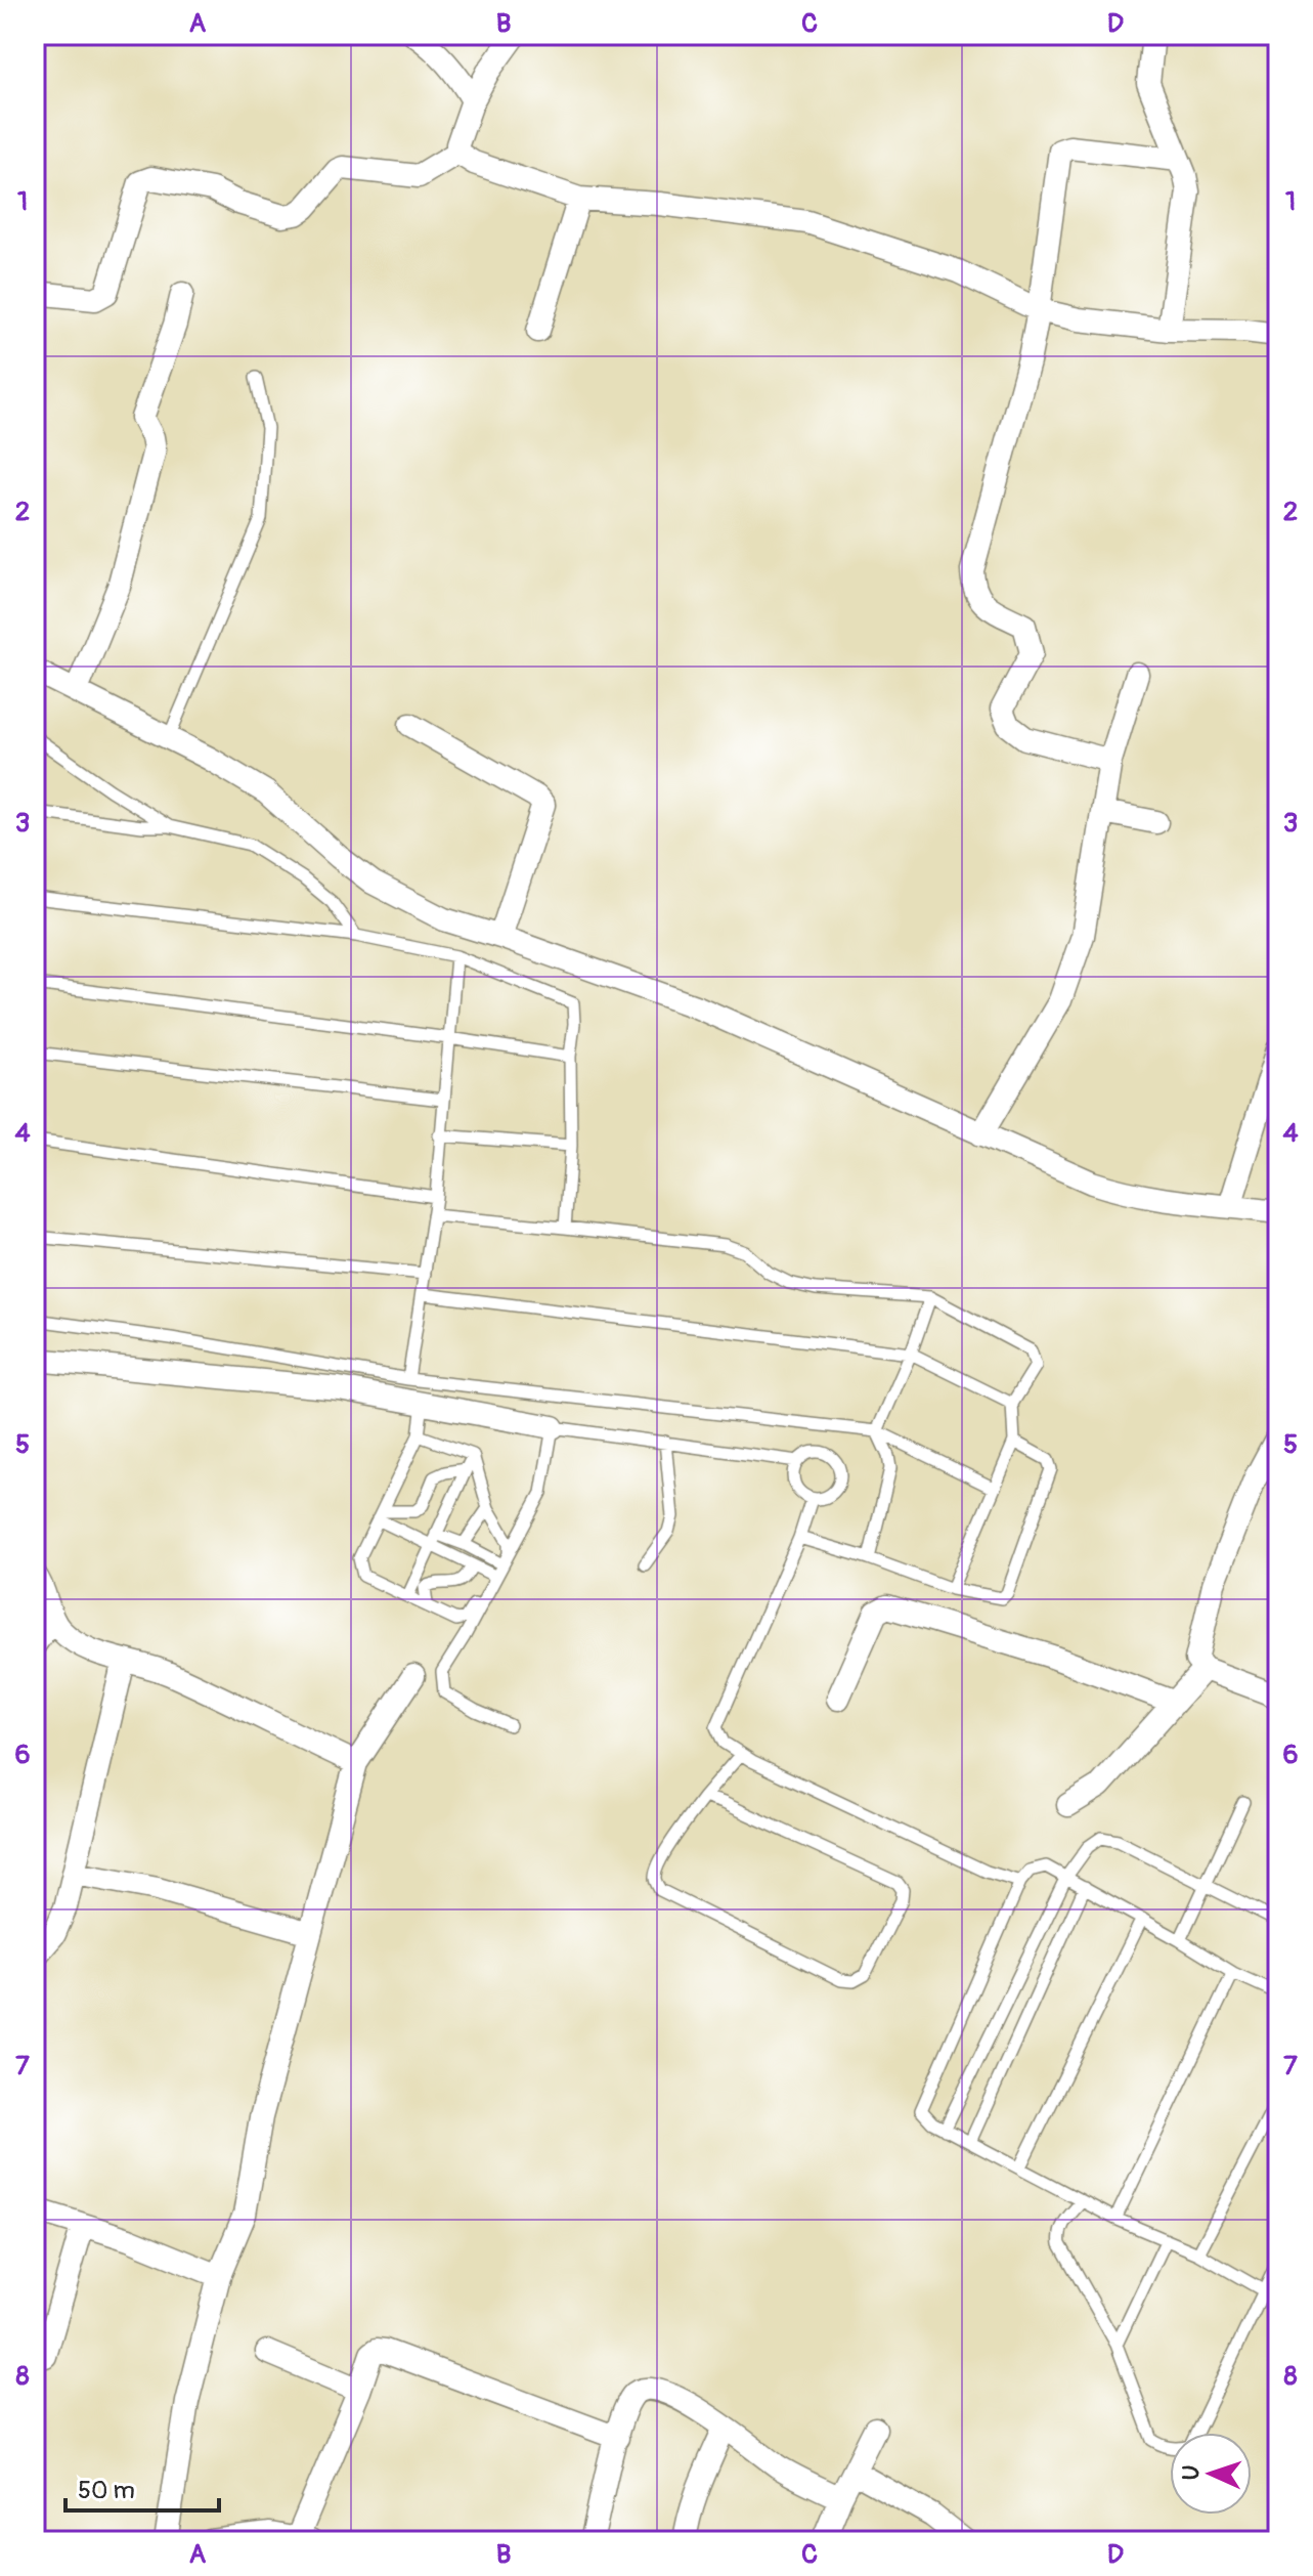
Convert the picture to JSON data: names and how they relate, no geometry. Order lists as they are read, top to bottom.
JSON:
{
  "scale_bar": "50 m",
  "north": "left",
  "grid": {
    "columns": [
      "A",
      "B",
      "C",
      "D"
    ],
    "rows": [
      "1",
      "2",
      "3",
      "4",
      "5",
      "6",
      "7",
      "8"
    ]
  }
}
